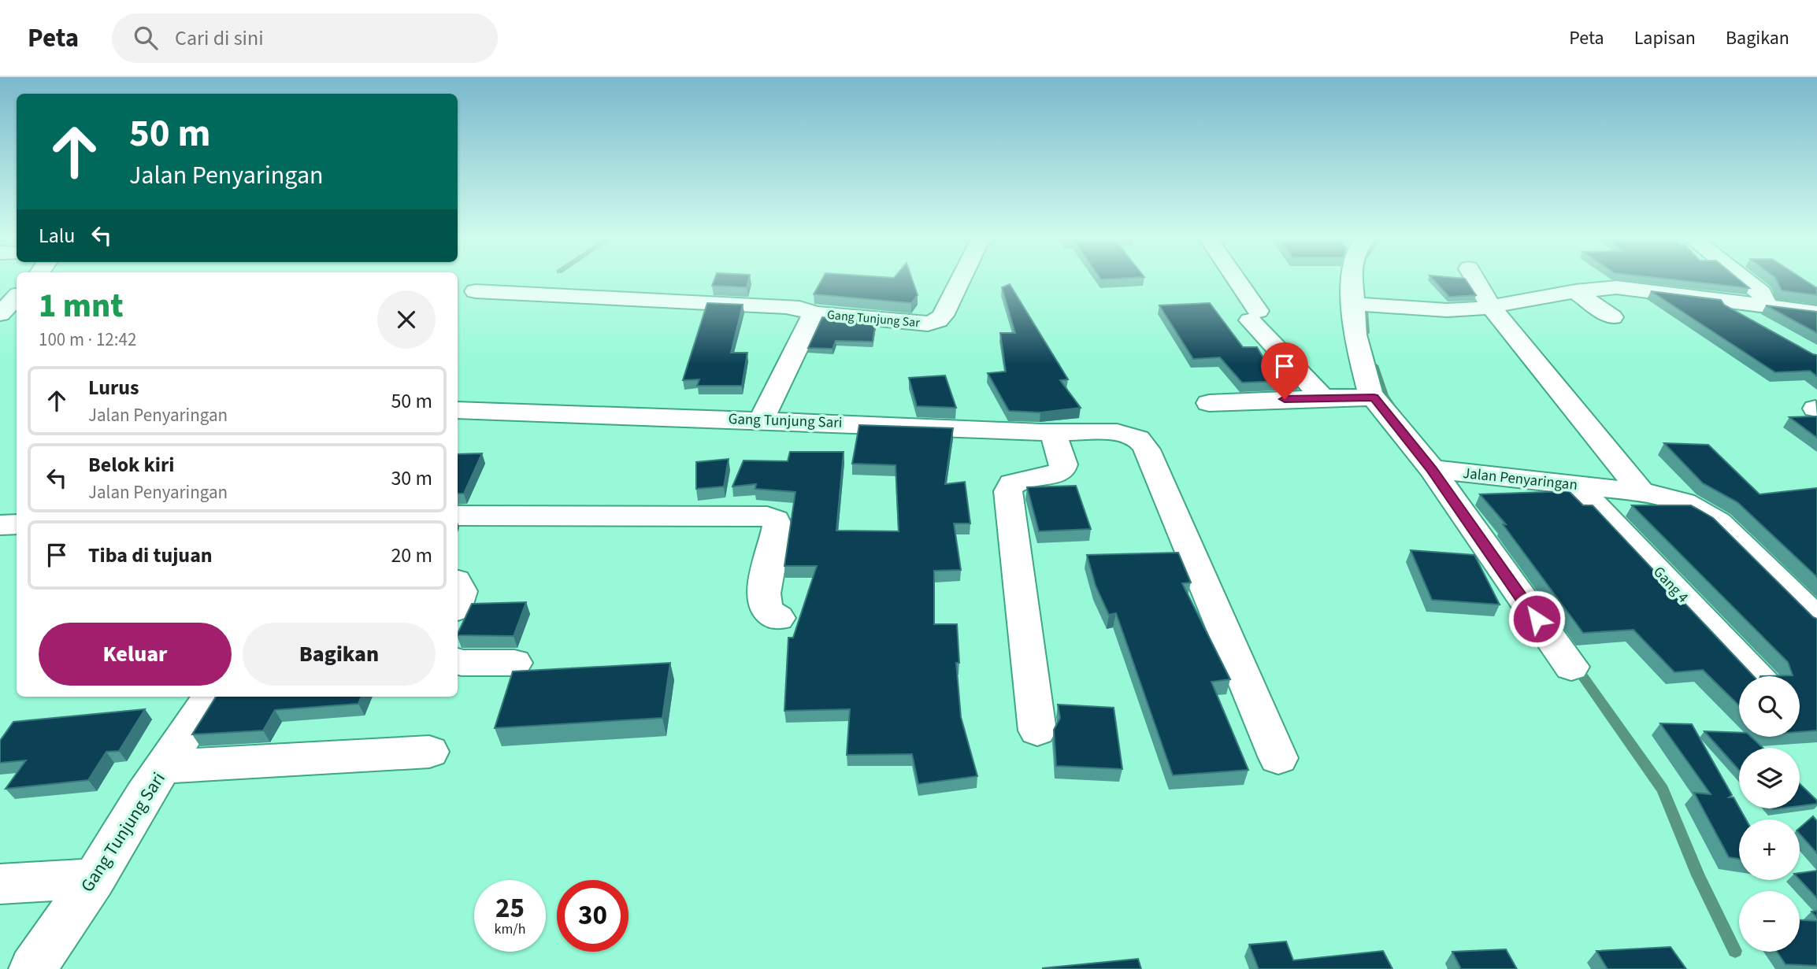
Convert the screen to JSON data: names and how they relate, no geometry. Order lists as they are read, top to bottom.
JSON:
{
  "streets": {
    "street": [
      "Gang Tunjung Sar",
      "Gang Tunjung Sari",
      "Jalan Penyaringan",
      "Gang 4"
    ]
  },
  "crossings": [
    ["Gang Tunjung Sar", "Gang Tunjung Sari"],
    ["Jalan Penyaringan", "Gang 4"]
  ],
  "page": {
    "header": "Peta",
    "search": "Cari di sini",
    "nav": ["Peta", "Lapisan", "Bagikan"],
    "turn": ["50 m", "Jalan Penyaringan"],
    "then": "Lalu",
    "heading": ["1 mnt", "100 m · 12:42"],
    "list": [
      {
        "name": "Lurus",
        "note": "Jalan Penyaringan",
        "value": "50 m"
      },
      {
        "name": "Belok kiri",
        "note": "Jalan Penyaringan",
        "value": "30 m"
      },
      {
        "name": "Tiba di tujuan",
        "value": "20 m"
      }
    ],
    "buttons": ["Keluar", "Bagikan"],
    "map_buttons": ["+", "−"],
    "speed": "25 km/h",
    "limit": "30"
  }
}
